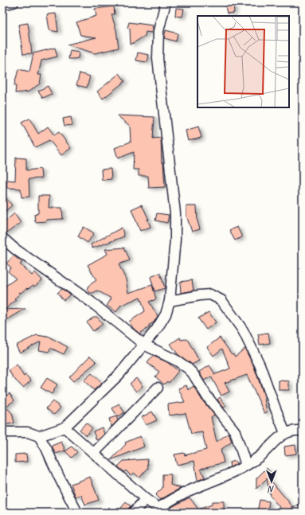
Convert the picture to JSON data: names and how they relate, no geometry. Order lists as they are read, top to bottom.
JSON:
{
  "north": "bottom"
}
